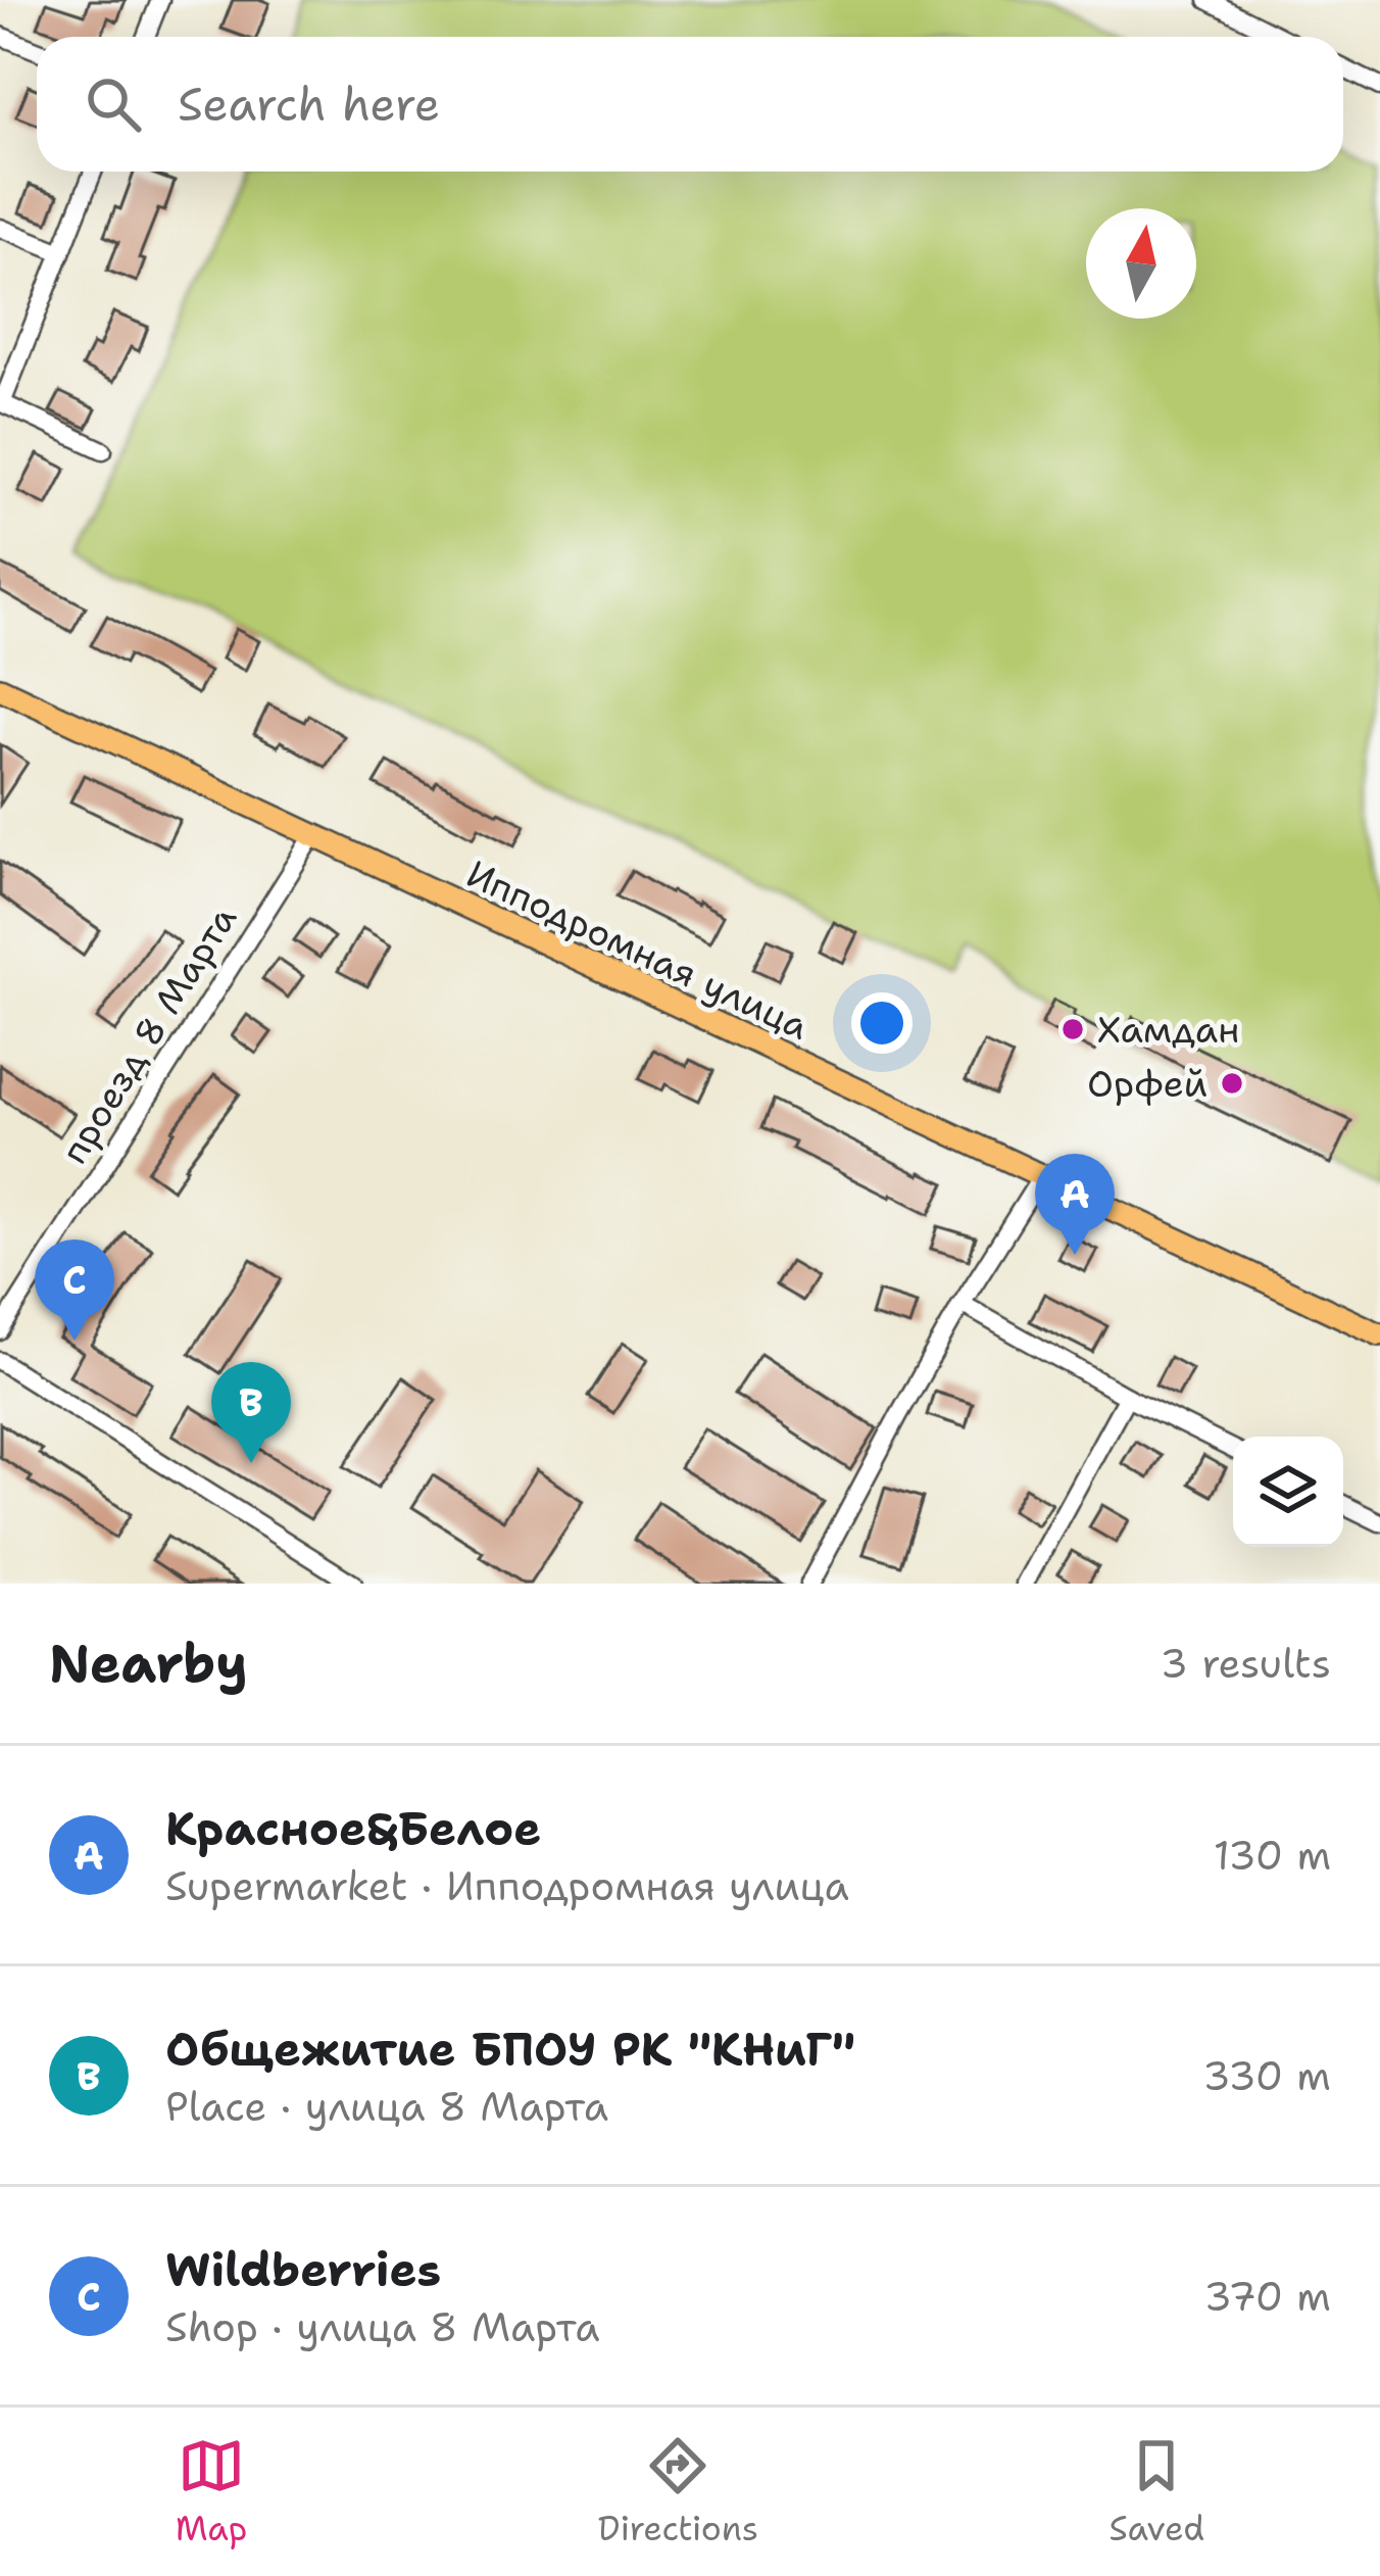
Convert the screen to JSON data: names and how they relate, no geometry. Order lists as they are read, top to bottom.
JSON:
{
  "streets": {
    "main road": ["Ипподромная улица"],
    "street": ["проезд 8 Марта"]
  },
  "crossings": [
    ["Ипподромная улица", "проезд 8 Марта"]
  ],
  "places": ["Хамдан", "Орфей"],
  "north": "top",
  "page": {
    "search": "Search here",
    "pins": ["A", "C", "B"],
    "heading": ["Nearby", "3 results"],
    "list": [
      {
        "mark": "A",
        "name": "Красное&Белое",
        "note": "Supermarket · Ипподромная улица",
        "value": "130 m"
      },
      {
        "mark": "B",
        "name": "Общежитие БПОУ РК \"КНиГ\"",
        "note": "Place · улица 8 Марта",
        "value": "330 m"
      },
      {
        "mark": "C",
        "name": "Wildberries",
        "note": "Shop · улица 8 Марта",
        "value": "370 m"
      }
    ],
    "nav": ["Map", "Directions", "Saved"]
  }
}
